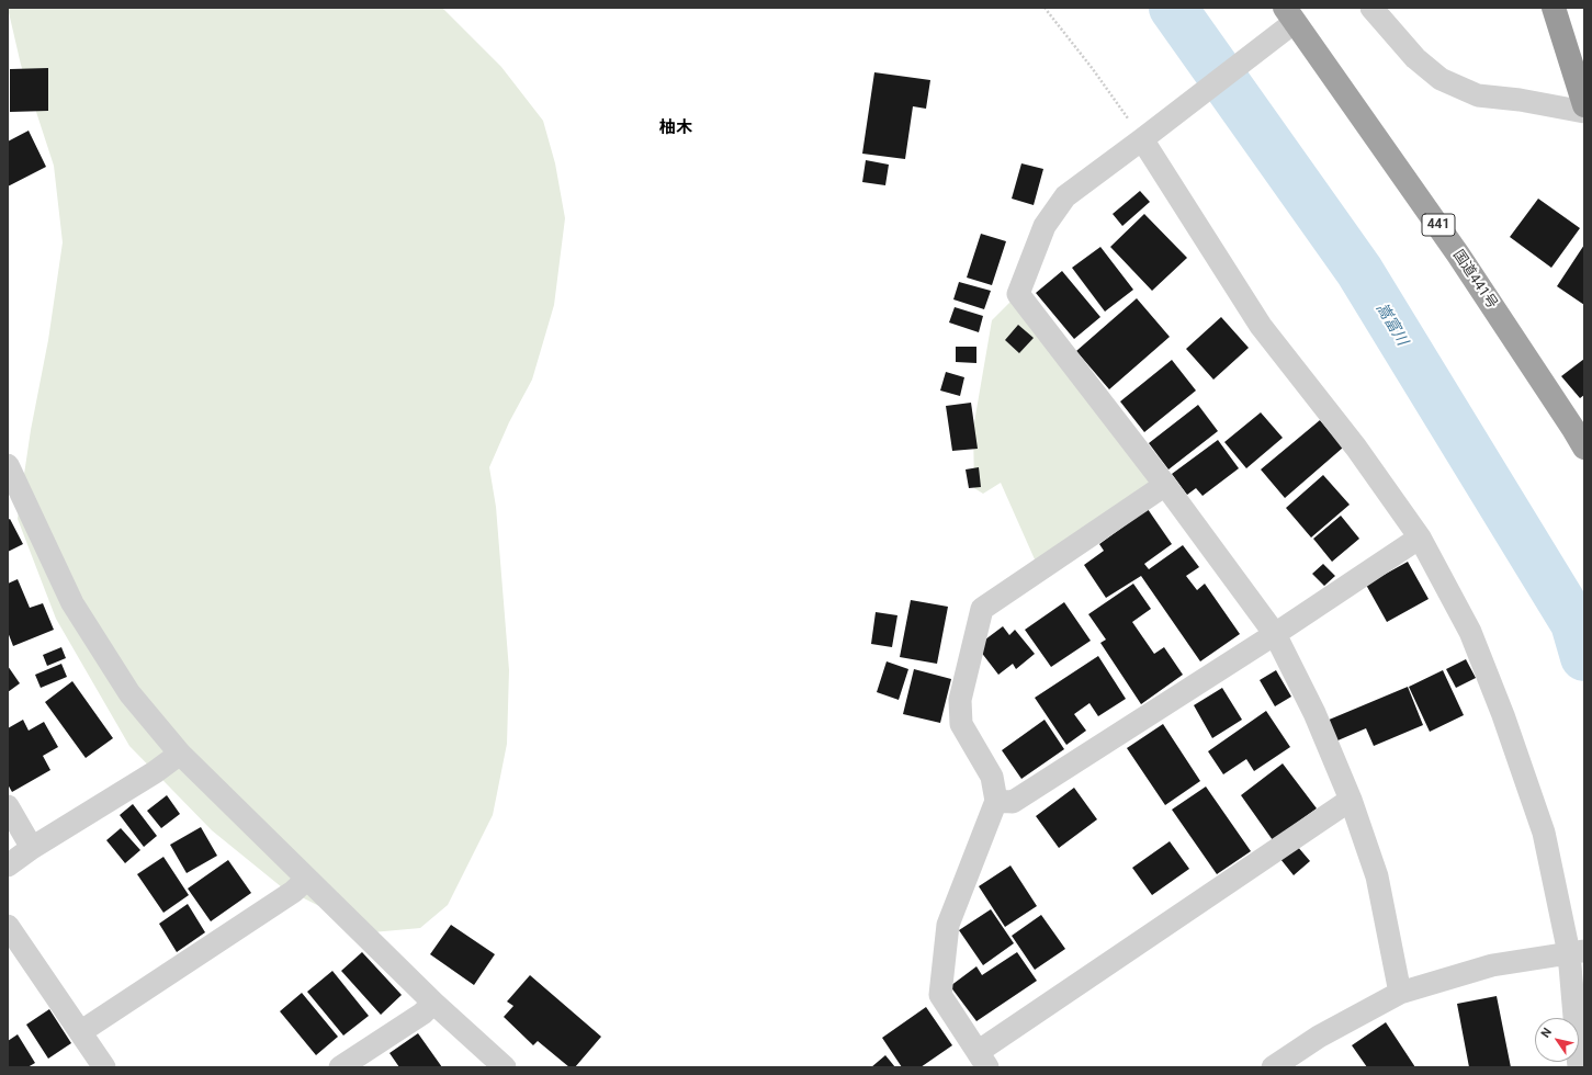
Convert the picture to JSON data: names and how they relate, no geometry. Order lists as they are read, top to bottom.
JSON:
{
  "streets": {
    "highway": ["441", "国道441号"]
  },
  "districts": ["柚木"],
  "water": ["嵩富川"],
  "north": "top left"
}
